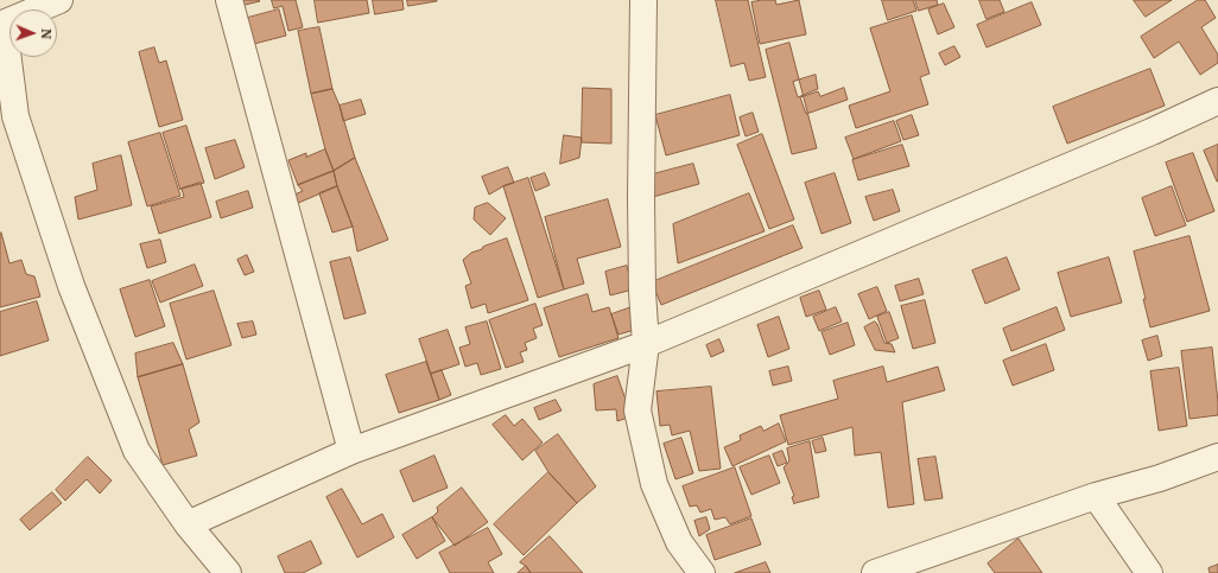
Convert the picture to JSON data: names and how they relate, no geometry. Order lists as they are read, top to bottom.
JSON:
{
  "north": "right"
}
